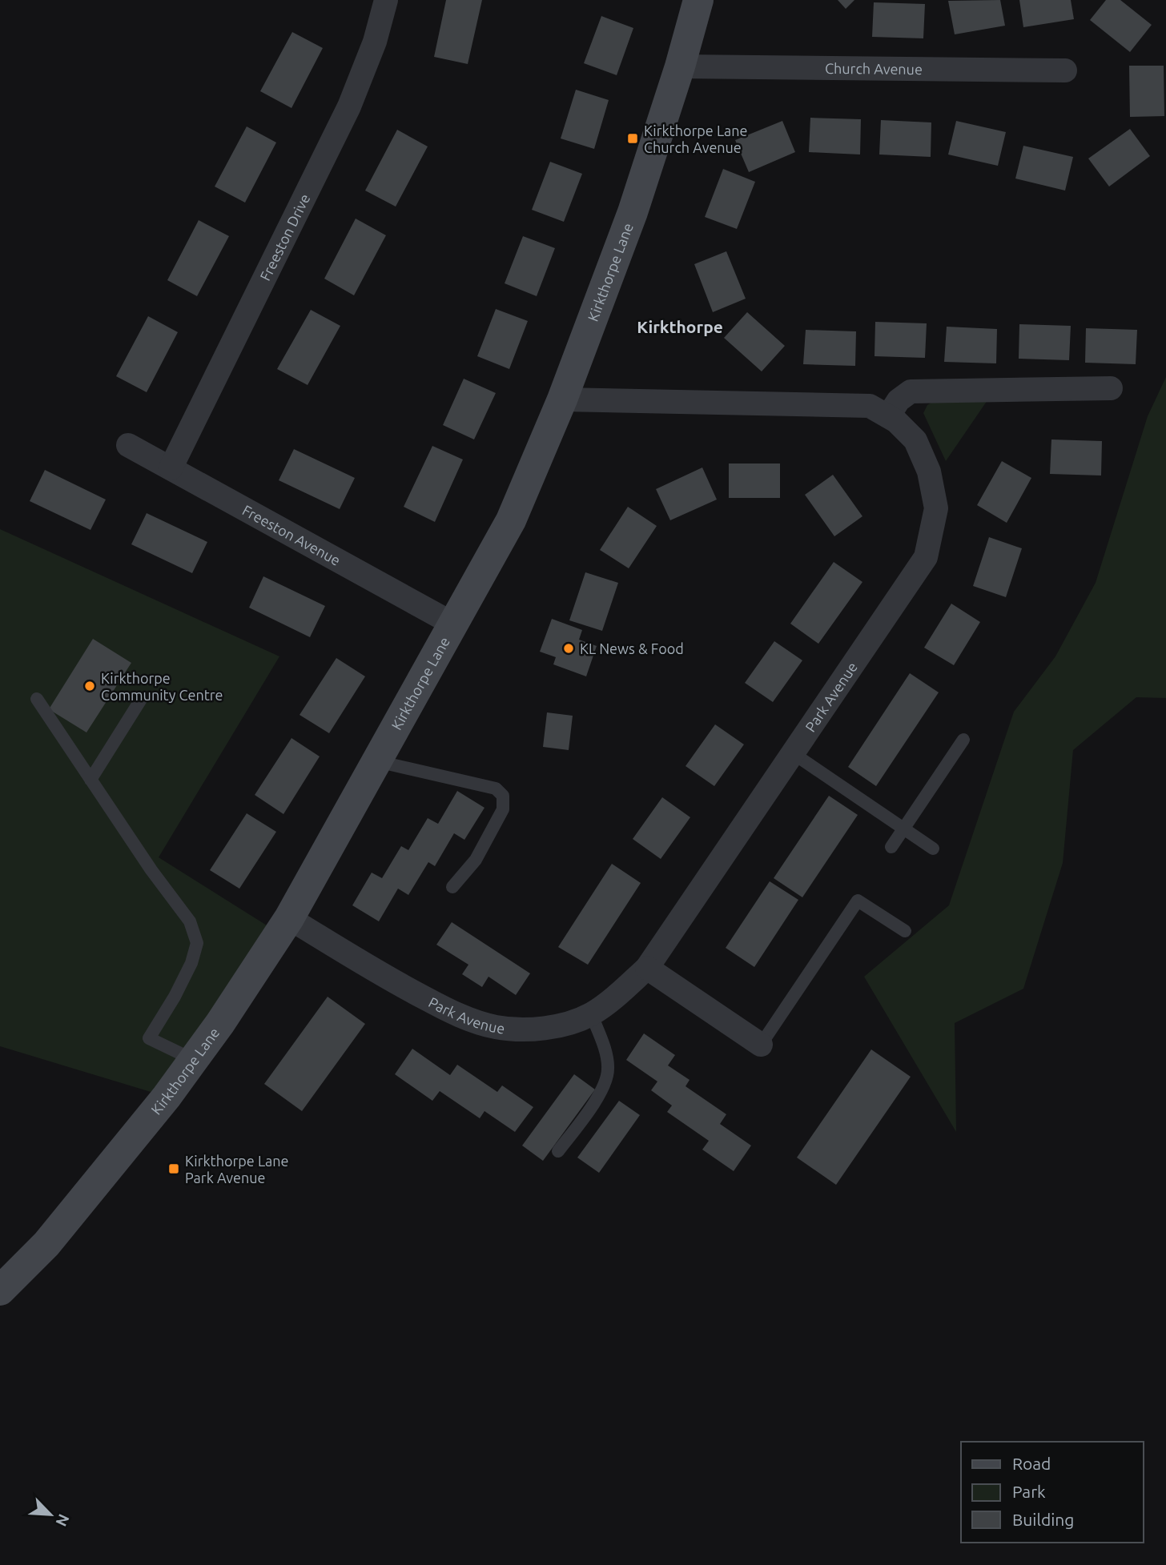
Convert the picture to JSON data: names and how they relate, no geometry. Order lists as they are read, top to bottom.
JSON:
{
  "streets": {
    "street": [
      "Church Avenue",
      "Freeston Drive",
      "Kirkthorpe Lane",
      "Freeston Avenue",
      "Park Avenue"
    ]
  },
  "crossings": [
    ["Church Avenue", "Kirkthorpe Lane"],
    ["Freeston Drive", "Freeston Avenue"],
    ["Kirkthorpe Lane", "Freeston Avenue"],
    ["Kirkthorpe Lane", "Park Avenue"]
  ],
  "districts": ["Kirkthorpe"],
  "places": {
    "transit": ["Kirkthorpe Lane Church Avenue", "Kirkthorpe Lane Park Avenue"],
    "other": ["KL News & Food", "Kirkthorpe Community Centre"]
  },
  "legend": ["Road", "Park", "Building"],
  "north": "bottom right"
}
